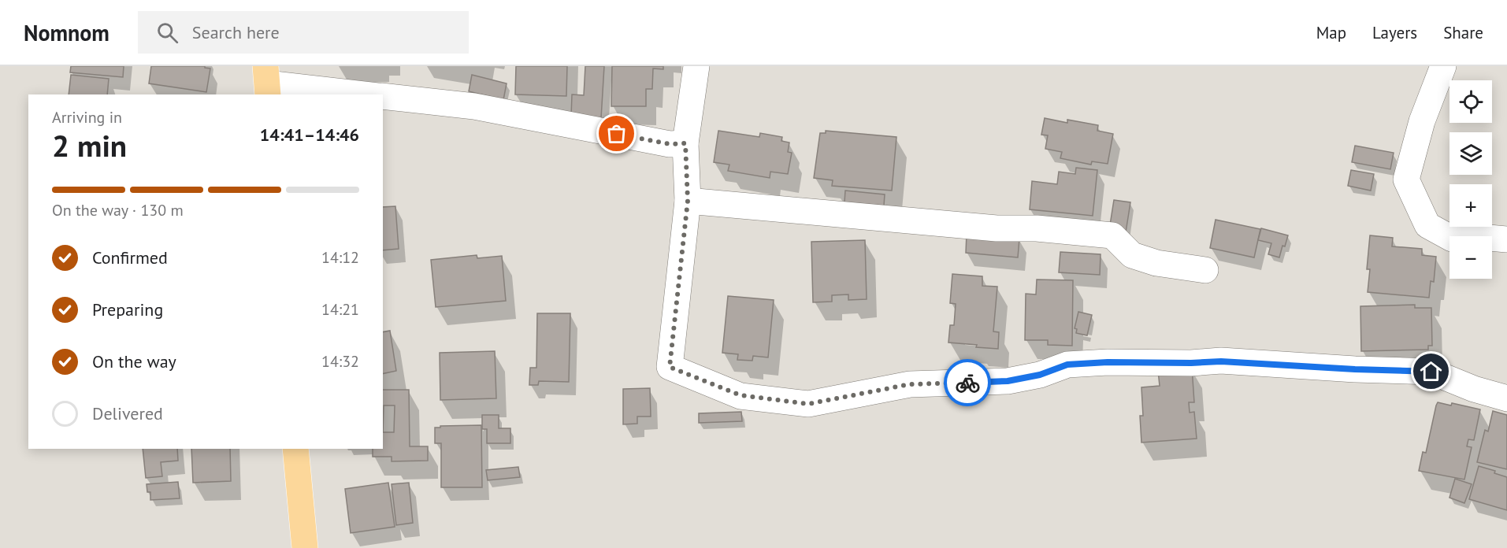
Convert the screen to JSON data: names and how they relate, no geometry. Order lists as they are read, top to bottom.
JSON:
{
  "page": {
    "header": "Nomnom",
    "search": "Search here",
    "nav": ["Map", "Layers", "Share"],
    "map_buttons": ["+", "−"],
    "heading": ["2 min", "Arriving in", "14:41–14:46"],
    "bar": "On the way · 130 m",
    "list": [
      ["Confirmed", "14:12"],
      ["Preparing", "14:21"],
      ["On the way", "14:32"],
      "Delivered"
    ]
  }
}
